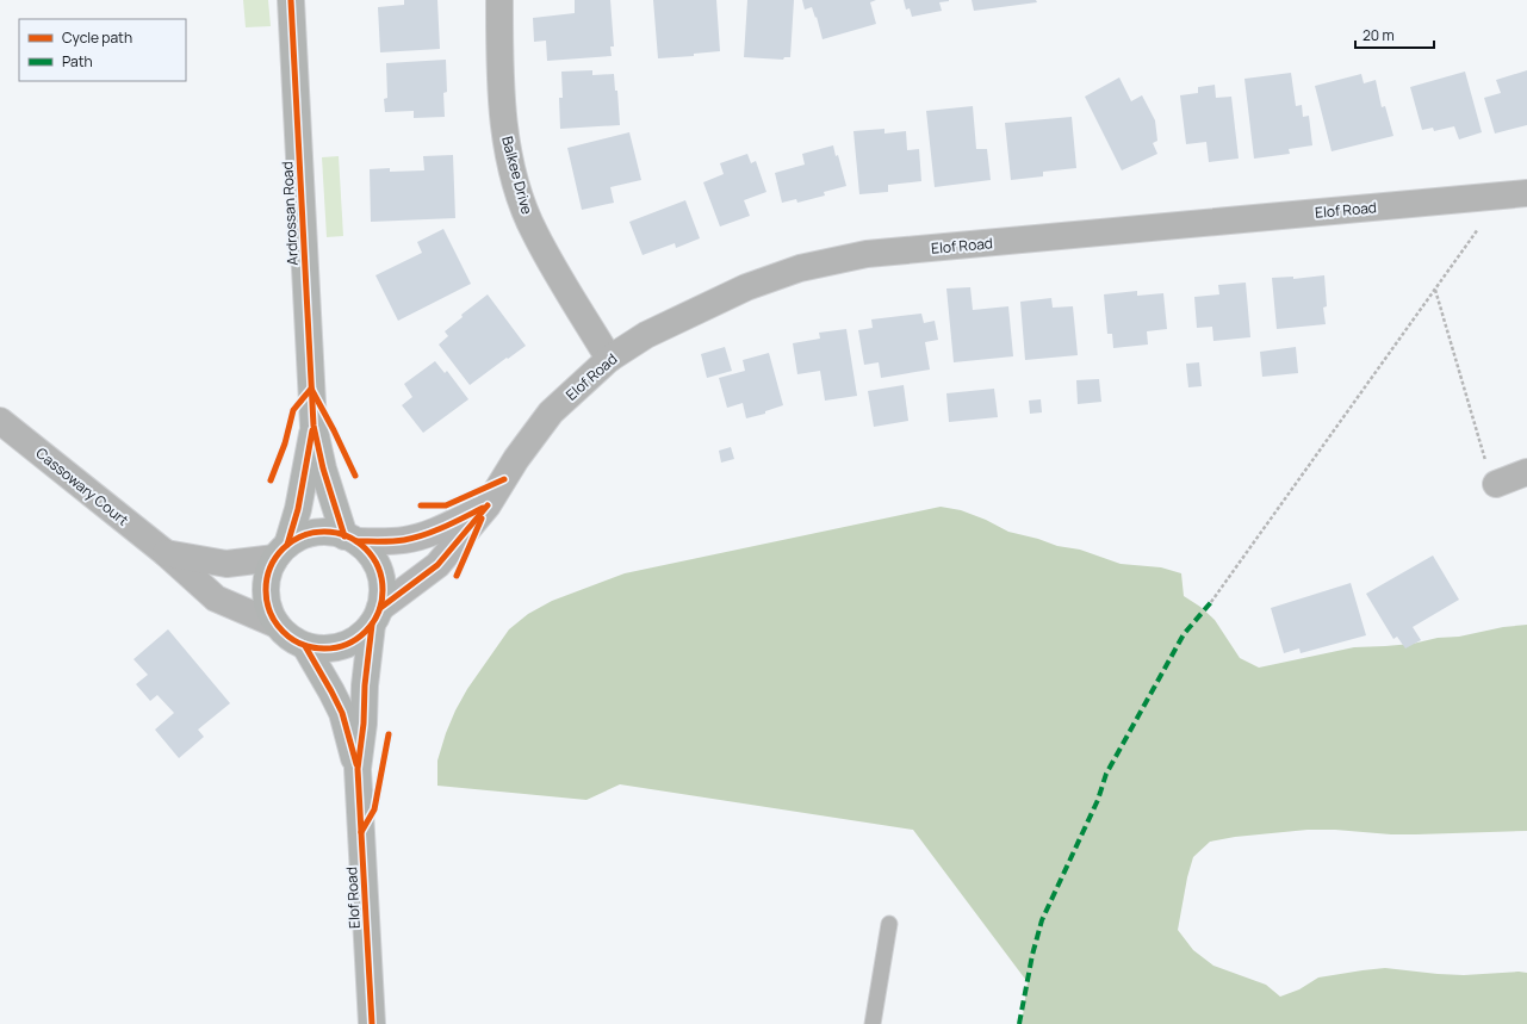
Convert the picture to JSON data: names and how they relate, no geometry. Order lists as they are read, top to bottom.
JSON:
{
  "streets": {
    "main road": ["Elof Road", "Ardrossan Road"],
    "street": ["Balkee Drive", "Cassowary Court"]
  },
  "crossings": [
    ["Balkee Drive", "Elof Road"],
    ["Elof Road", "Ardrossan Road"],
    ["Elof Road", "Cassowary Court"],
    ["Ardrossan Road", "Cassowary Court"]
  ],
  "legend": ["Cycle path", "Path"],
  "scale_bar": "20 m"
}
